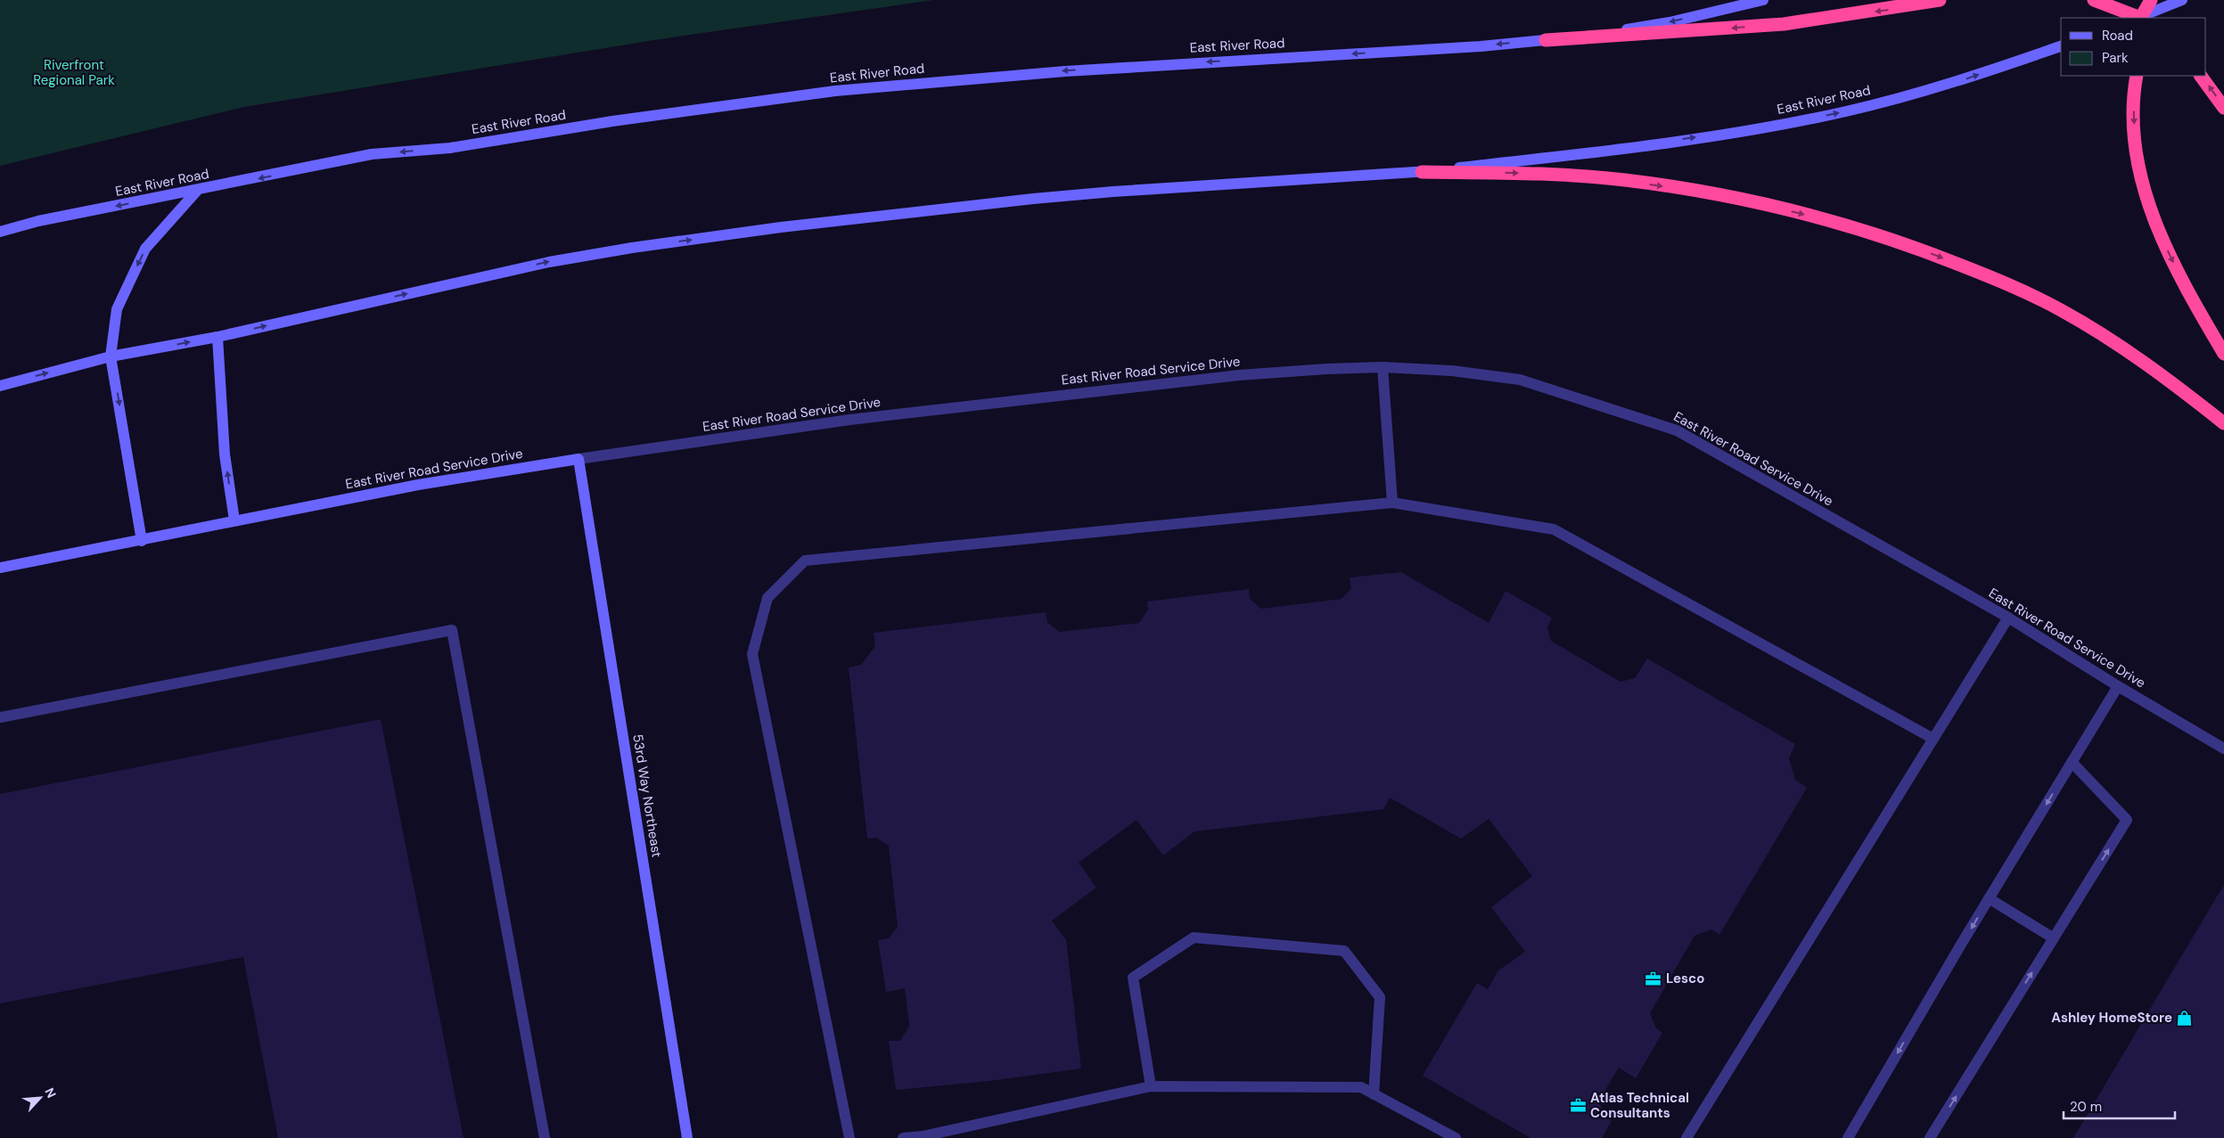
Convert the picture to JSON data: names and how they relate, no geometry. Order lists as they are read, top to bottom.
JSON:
{
  "streets": {
    "street": ["East River Road", "East River Road Service Drive", "53rd Way Northeast"]
  },
  "crossings": [
    ["East River Road Service Drive", "53rd Way Northeast"]
  ],
  "parks": ["Riverfront Regional Park"],
  "places": {
    "office": ["Lesco", "Atlas Technical Consultants"],
    "shop": ["Ashley HomeStore"]
  },
  "legend": ["Road", "Park"],
  "scale_bar": "20 m",
  "north": "top right"
}
